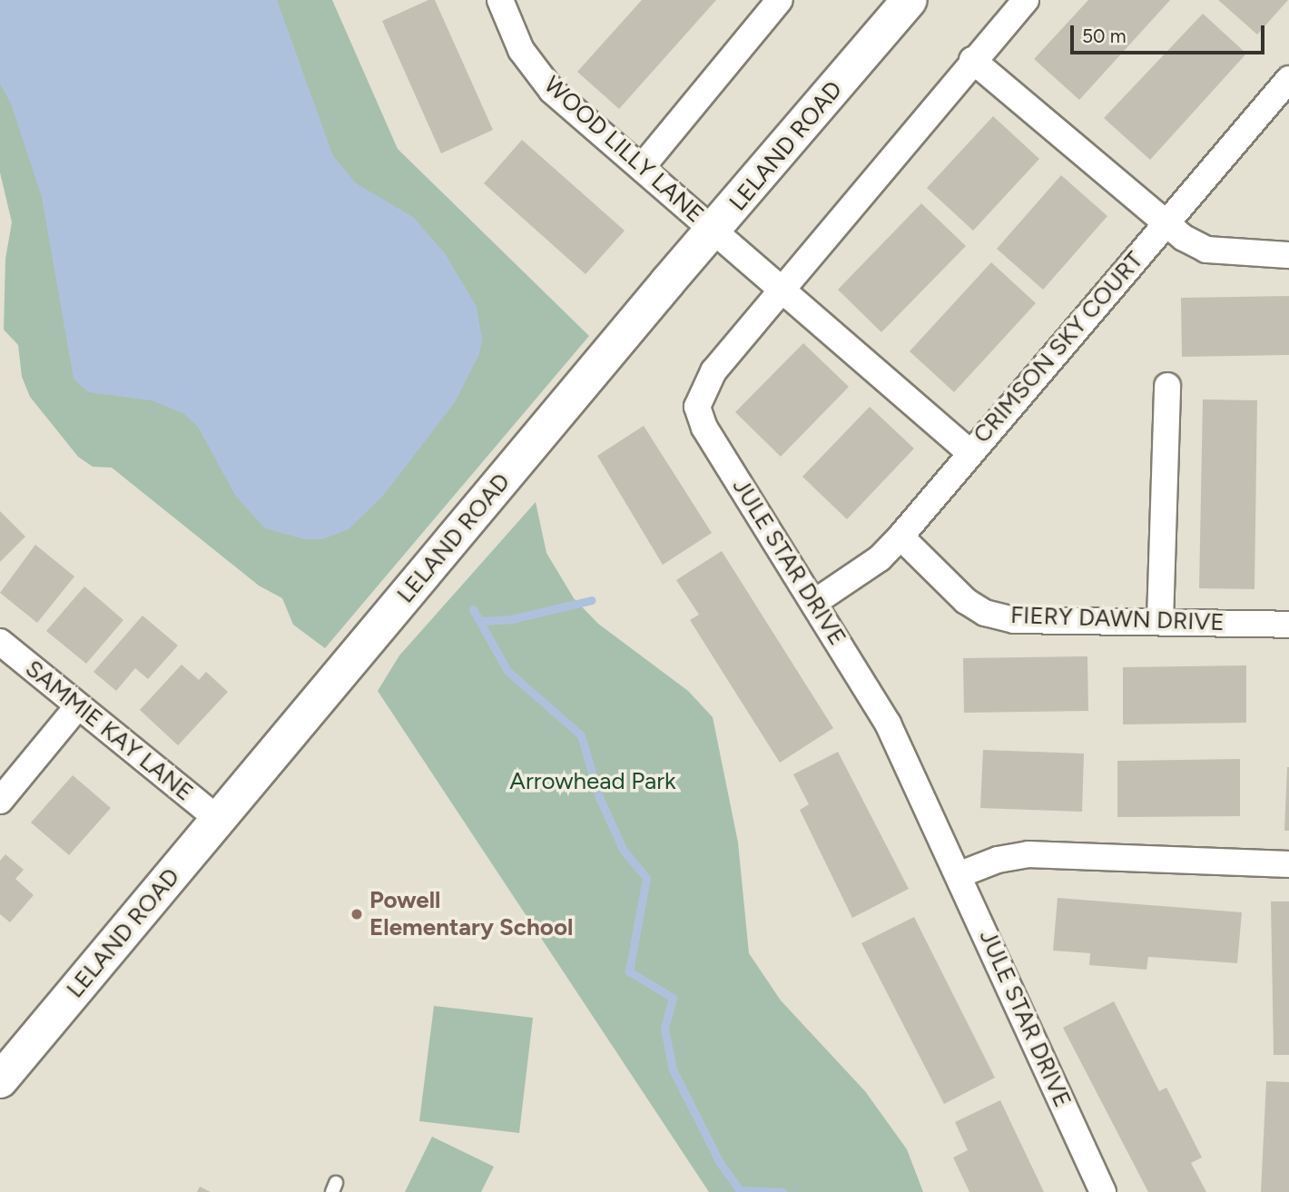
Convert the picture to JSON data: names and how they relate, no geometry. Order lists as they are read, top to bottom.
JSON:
{
  "streets": {
    "street": [
      "LELAND ROAD",
      "WOOD LILLY LANE",
      "CRIMSON SKY COURT",
      "JULE STAR DRIVE",
      "FIERY DAWN DRIVE",
      "SAMMIE KAY LANE"
    ]
  },
  "crossings": [
    ["LELAND ROAD", "WOOD LILLY LANE"],
    ["LELAND ROAD", "SAMMIE KAY LANE"],
    ["WOOD LILLY LANE", "CRIMSON SKY COURT"],
    ["WOOD LILLY LANE", "JULE STAR DRIVE"],
    ["CRIMSON SKY COURT", "JULE STAR DRIVE"],
    ["CRIMSON SKY COURT", "FIERY DAWN DRIVE"]
  ],
  "parks": ["Arrowhead Park"],
  "places": ["Powell Elementary School"],
  "scale_bar": "50 m"
}
